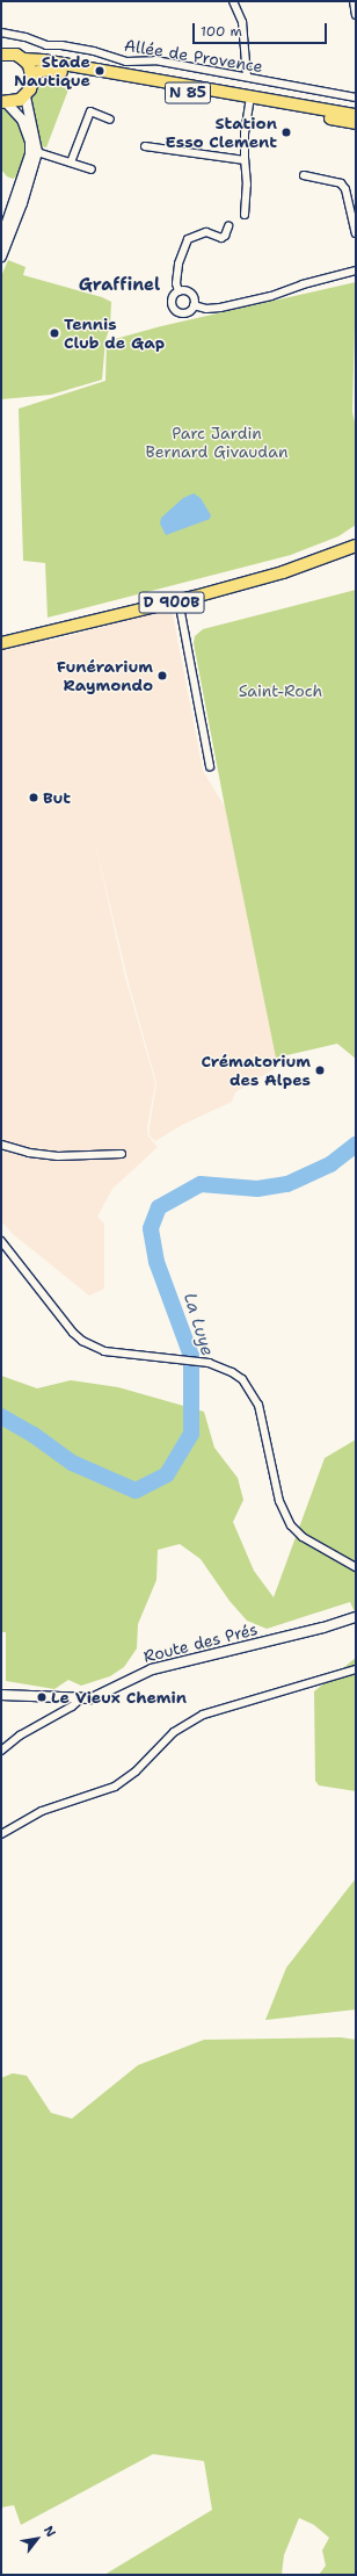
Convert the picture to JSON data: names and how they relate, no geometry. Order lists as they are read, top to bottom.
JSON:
{
  "streets": {
    "main road": ["N 85", "D 900B"],
    "street": ["Allée de Provence", "Route des Prés"]
  },
  "districts": ["Graffinel"],
  "water": ["La Luye"],
  "parks": ["Parc Jardin Bernard Givaudan", "Saint-Roch"],
  "places": [
    "Stade Nautique",
    "Station Esso Clement",
    "Tennis Club de Gap",
    "Funérarium Raymondo",
    "But",
    "Crématorium des Alpes",
    "Le Vieux Chemin"
  ],
  "scale_bar": "100 m",
  "north": "top right"
}
